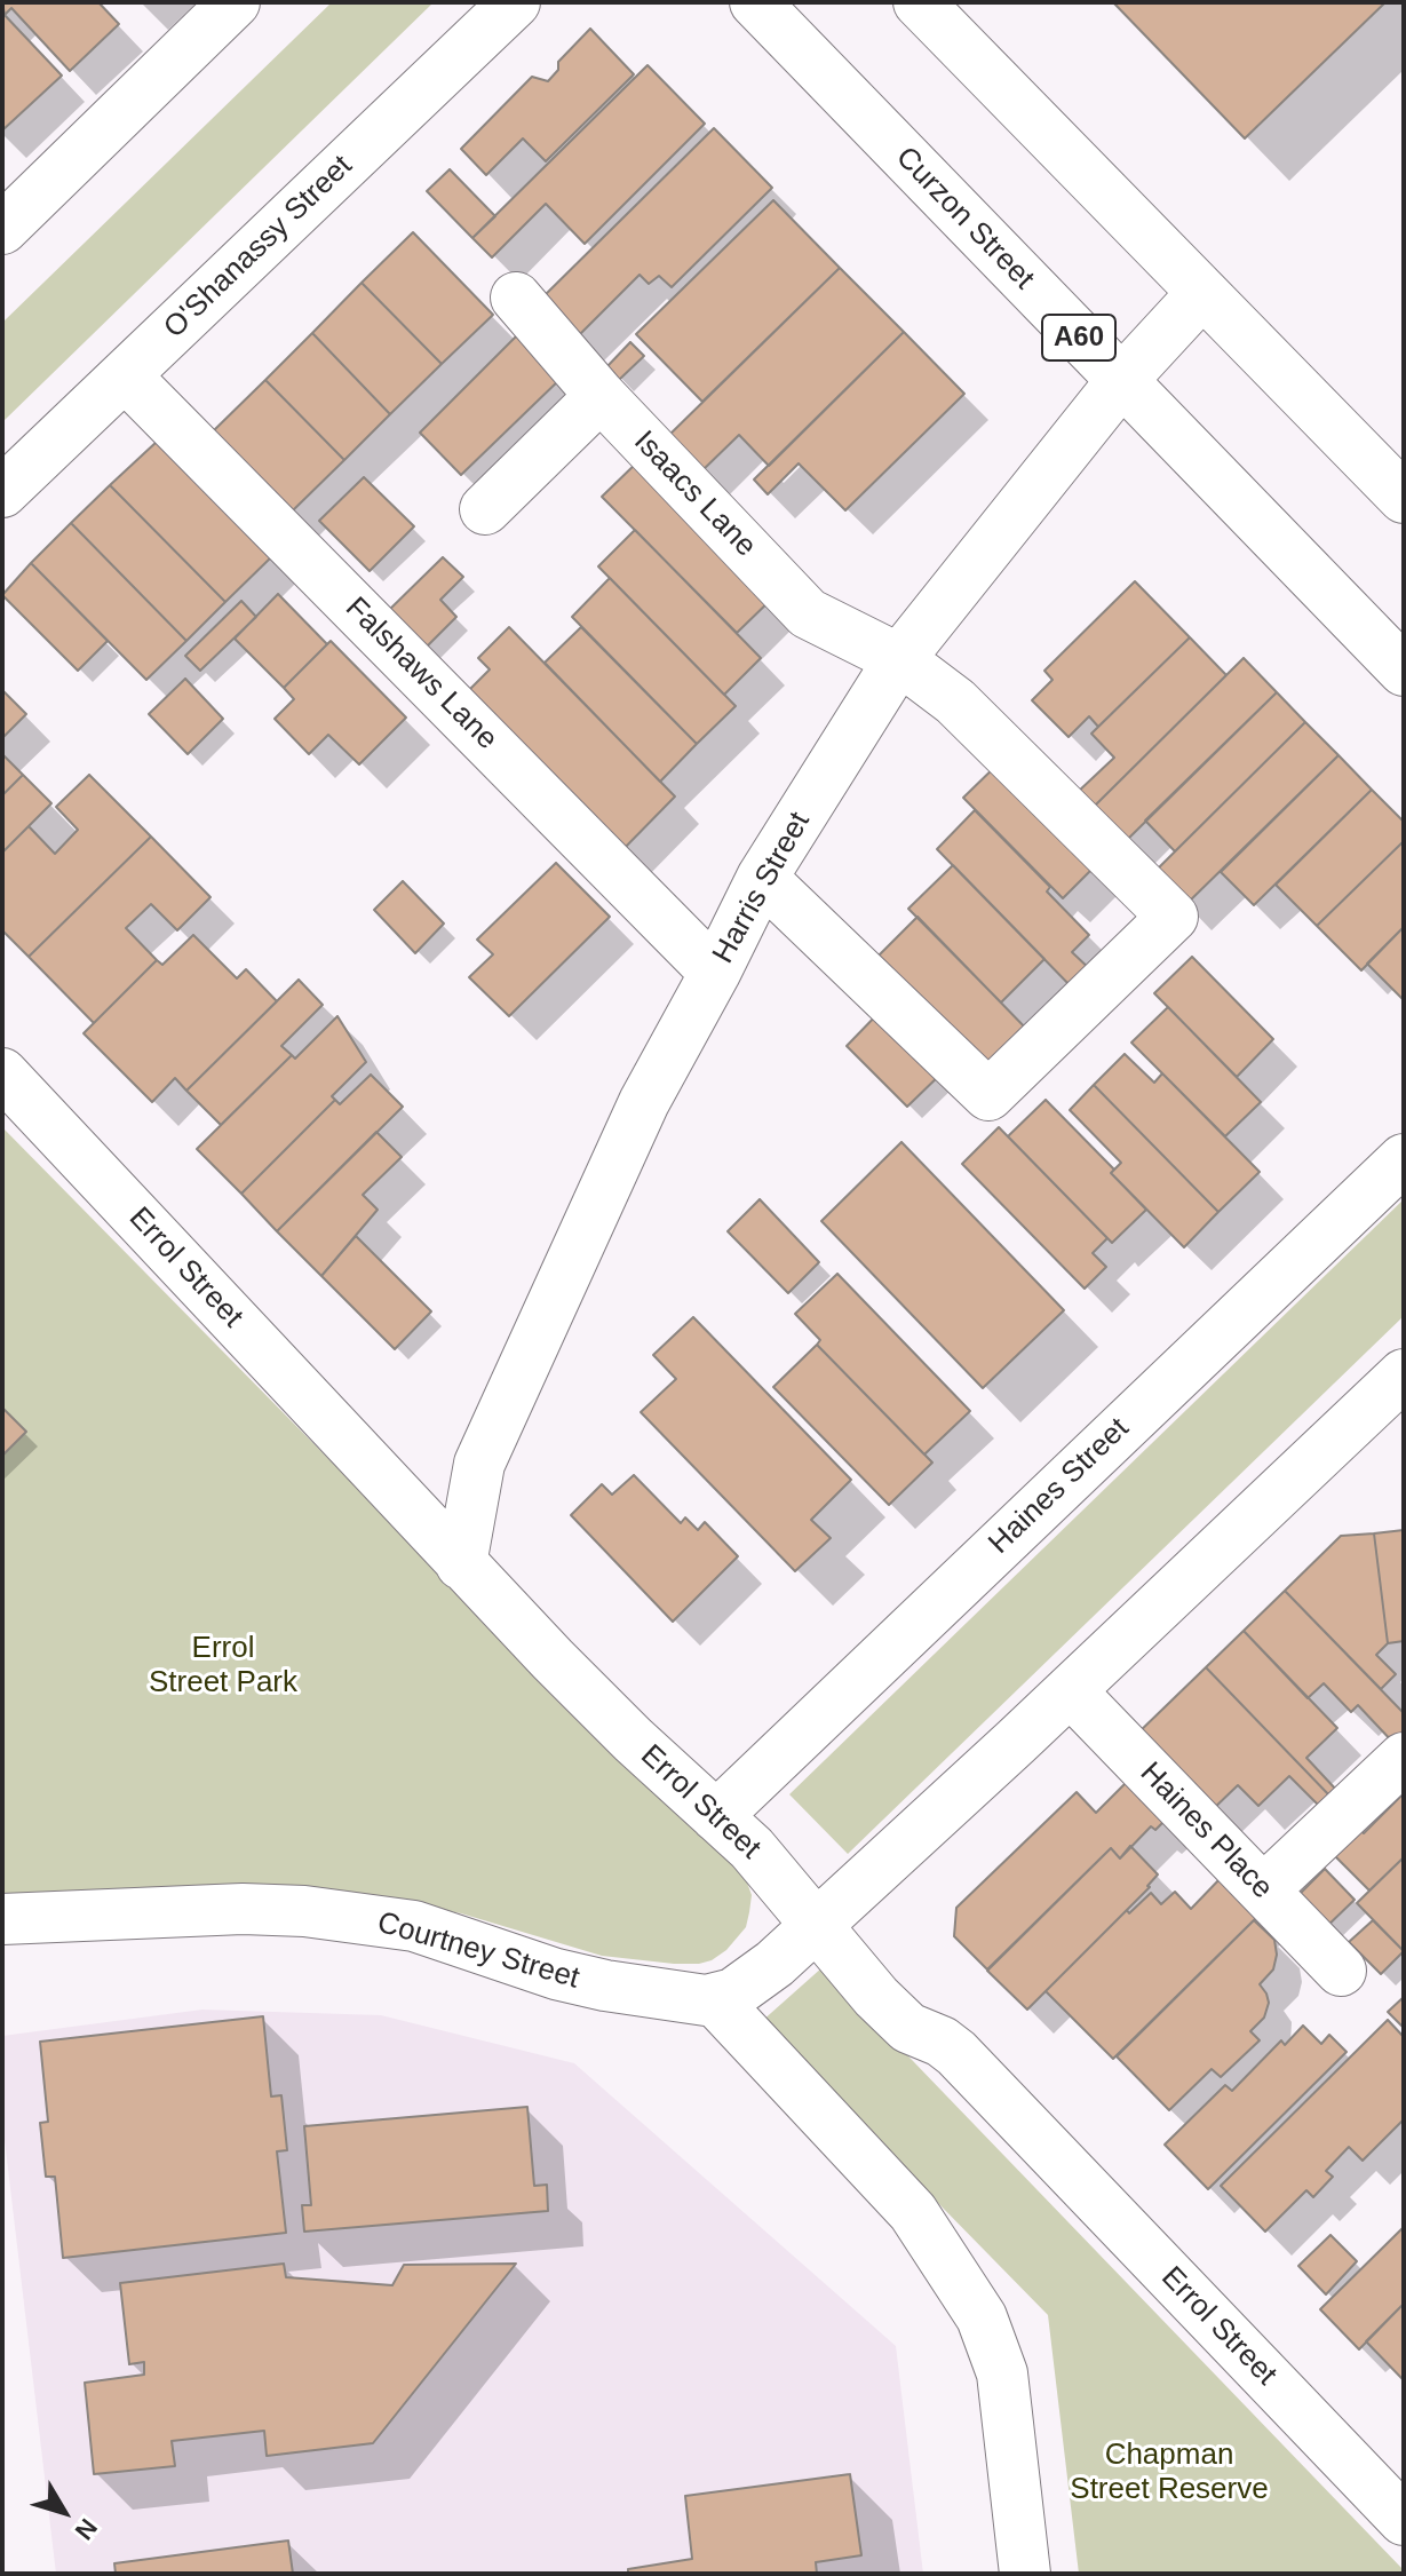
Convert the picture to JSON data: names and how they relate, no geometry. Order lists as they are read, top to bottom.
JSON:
{
  "streets": {
    "main road": [
      "Curzon Street",
      "O'Shanassy Street",
      "A60",
      "Isaacs Lane",
      "Falshaws Lane",
      "Harris Street",
      "Errol Street",
      "Haines Street",
      "Haines Place",
      "Courtney Street"
    ]
  },
  "crossings": [
    ["Curzon Street", "Harris Street"],
    ["O'Shanassy Street", "Falshaws Lane"],
    ["Isaacs Lane", "Harris Street"],
    ["Falshaws Lane", "Harris Street"],
    ["Harris Street", "Errol Street"],
    ["Errol Street", "Haines Street"],
    ["Errol Street", "Courtney Street"]
  ],
  "parks": ["Errol Street Park", "Chapman Street Reserve"],
  "north": "bottom right"
}
